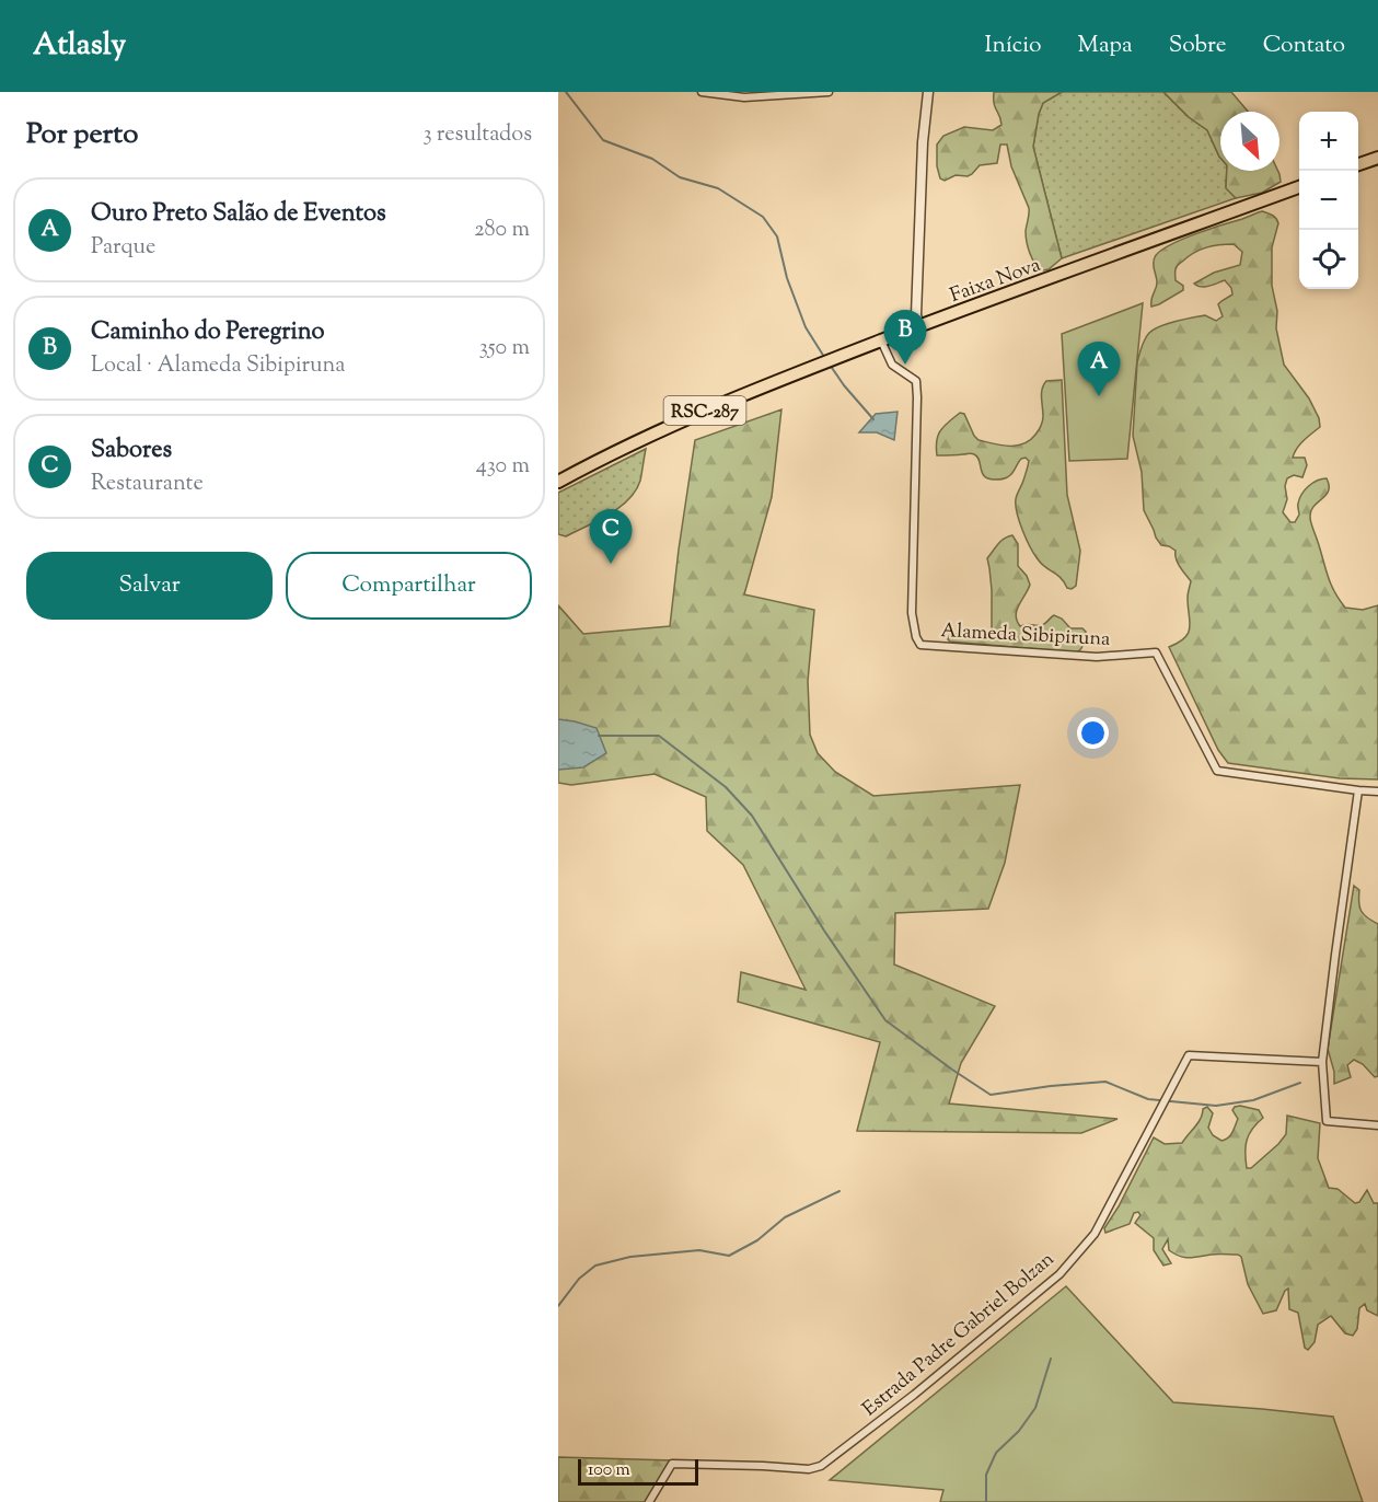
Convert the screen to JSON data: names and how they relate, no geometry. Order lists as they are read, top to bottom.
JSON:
{
  "streets": {
    "highway": ["Faixa Nova", "RSC-287"],
    "street": ["Alameda Sibipiruna", "Estrada Padre Gabriel Bolzan"]
  },
  "crossings": [
    ["Faixa Nova", "Alameda Sibipiruna"]
  ],
  "scale_bar": "100 m",
  "north": "bottom right",
  "page": {
    "header": "Atlasly",
    "nav": [
      "Início",
      "Mapa",
      "Sobre",
      "Contato"
    ],
    "heading": ["Por perto", "3 resultados"],
    "map_buttons": ["+", "−"],
    "list": [
      {
        "mark": "A",
        "name": "Ouro Preto Salão de Eventos",
        "note": "Parque",
        "value": "280 m"
      },
      {
        "mark": "B",
        "name": "Caminho do Peregrino",
        "note": "Local · Alameda Sibipiruna",
        "value": "350 m"
      },
      {
        "mark": "C",
        "name": "Sabores",
        "note": "Restaurante",
        "value": "430 m"
      }
    ],
    "pins": ["B", "A", "C"],
    "buttons": ["Salvar", "Compartilhar"],
    "scale": "100 m"
  }
}
